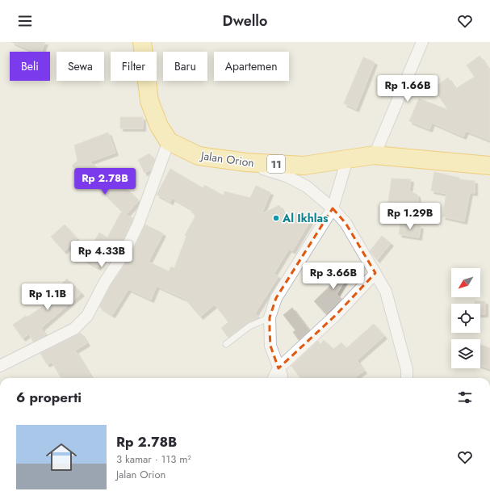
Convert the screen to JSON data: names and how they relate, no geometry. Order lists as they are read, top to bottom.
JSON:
{
  "streets": {
    "highway": ["Jalan Orion", "11"]
  },
  "places": ["Al Ikhlas"],
  "north": "bottom left",
  "page": {
    "header": "Dwello",
    "chip": [
      "Beli",
      "Sewa",
      "Filter",
      "Baru",
      "Apartemen"
    ],
    "price": [
      "Rp 1.66B",
      "Rp 2.78B",
      "Rp 1.29B",
      "Rp 4.33B",
      "Rp 3.66B",
      "Rp 1.1B"
    ],
    "heading": "6 properti",
    "list": [
      {
        "name": "Rp 2.78B",
        "note": "3 kamar · 113 m² · Jalan Orion"
      }
    ]
  }
}
